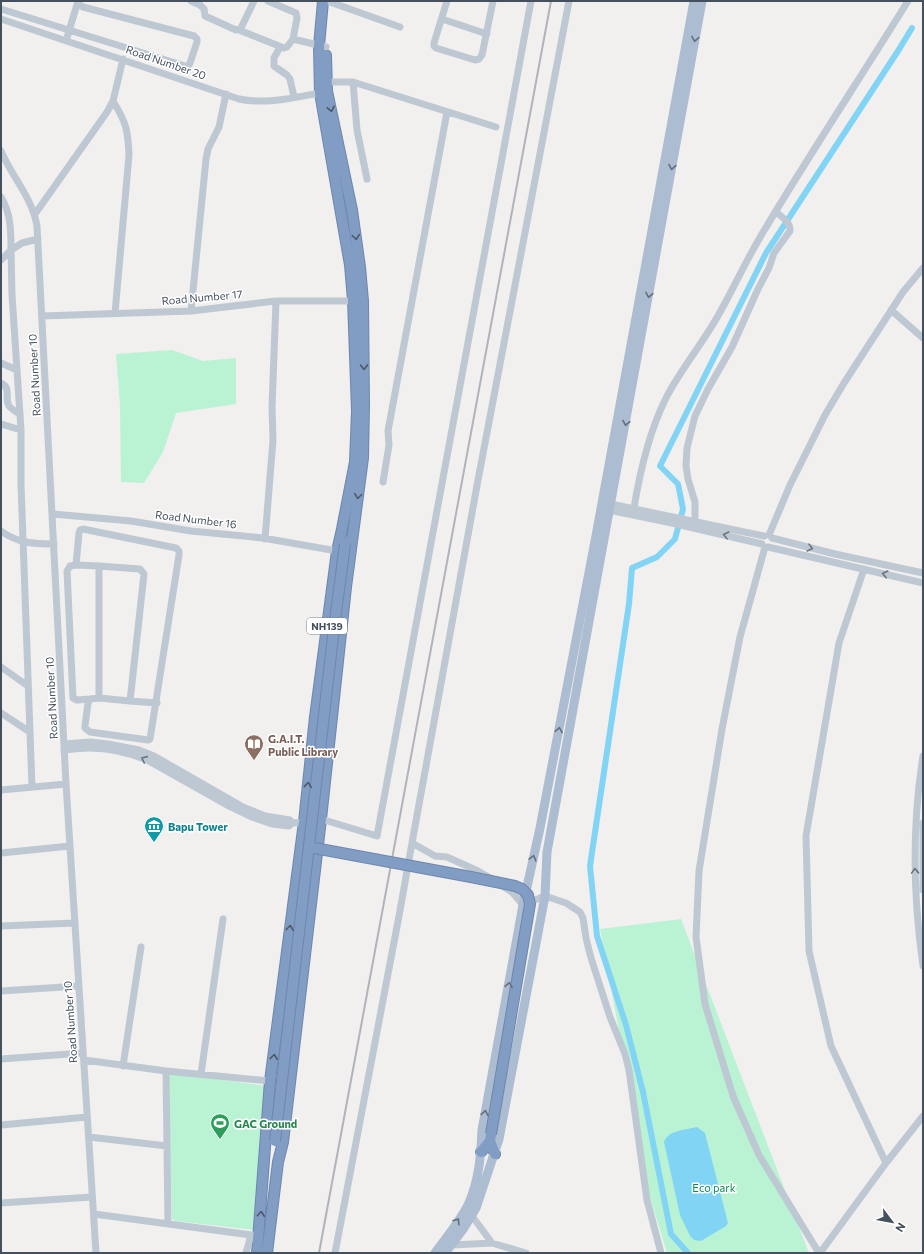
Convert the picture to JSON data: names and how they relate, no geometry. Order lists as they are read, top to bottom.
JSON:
{
  "streets": {
    "highway": ["NH139"],
    "street": [
      "Road Number 20",
      "Road Number 17",
      "Road Number 10",
      "Road Number 16"
    ]
  },
  "crossings": [
    ["Road Number 20", "NH139"],
    ["Road Number 17", "Road Number 10"],
    ["Road Number 17", "NH139"],
    ["Road Number 10", "Road Number 16"],
    ["Road Number 16", "NH139"]
  ],
  "parks": ["Eco park"],
  "places": {
    "library": ["G.A.I.T. Public Library"],
    "museum": ["Bapu Tower"],
    "sports": ["GAC Ground"]
  },
  "north": "bottom right"
}
